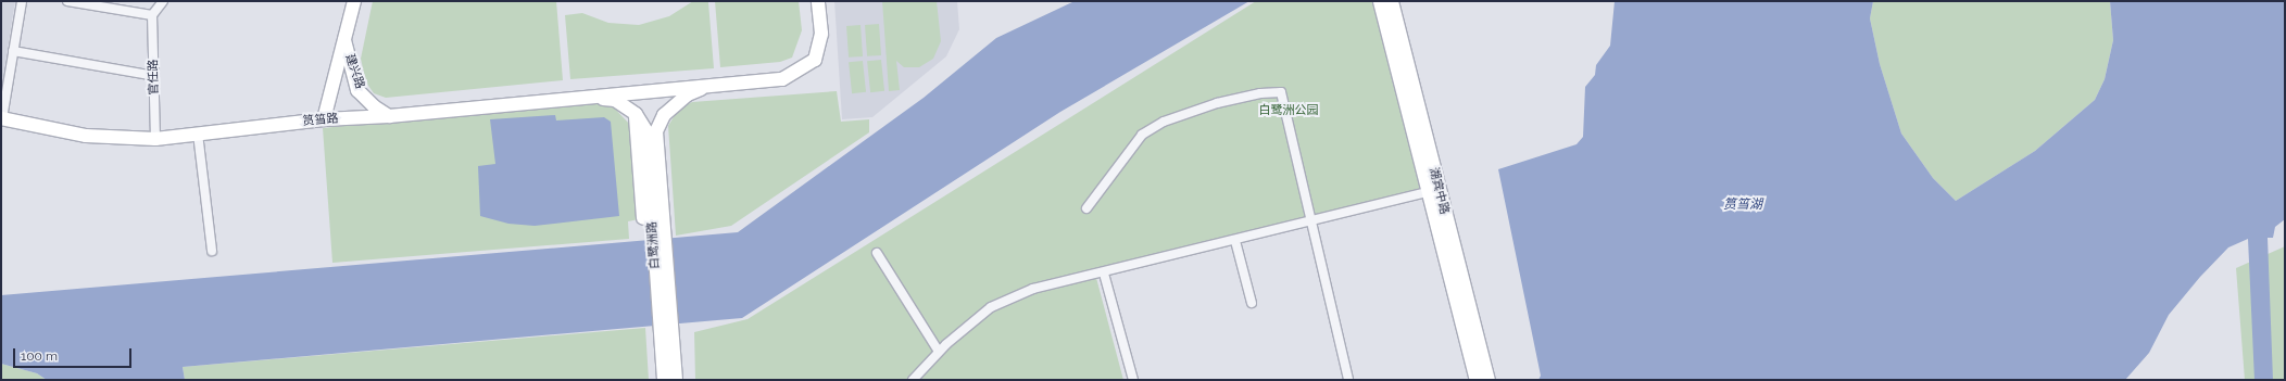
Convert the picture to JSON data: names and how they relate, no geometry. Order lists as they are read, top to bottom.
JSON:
{
  "streets": {
    "main road": [
      "建兴路",
      "筼筜路",
      "湖宾中路",
      "白鹭洲路"
    ],
    "street": ["官任路"]
  },
  "crossings": [
    ["建兴路", "筼筜路"],
    ["官任路", "筼筜路"],
    ["筼筜路", "白鹭洲路"]
  ],
  "water": ["筼筜湖"],
  "parks": ["白鹭洲公园"],
  "scale_bar": "100 m"
}
